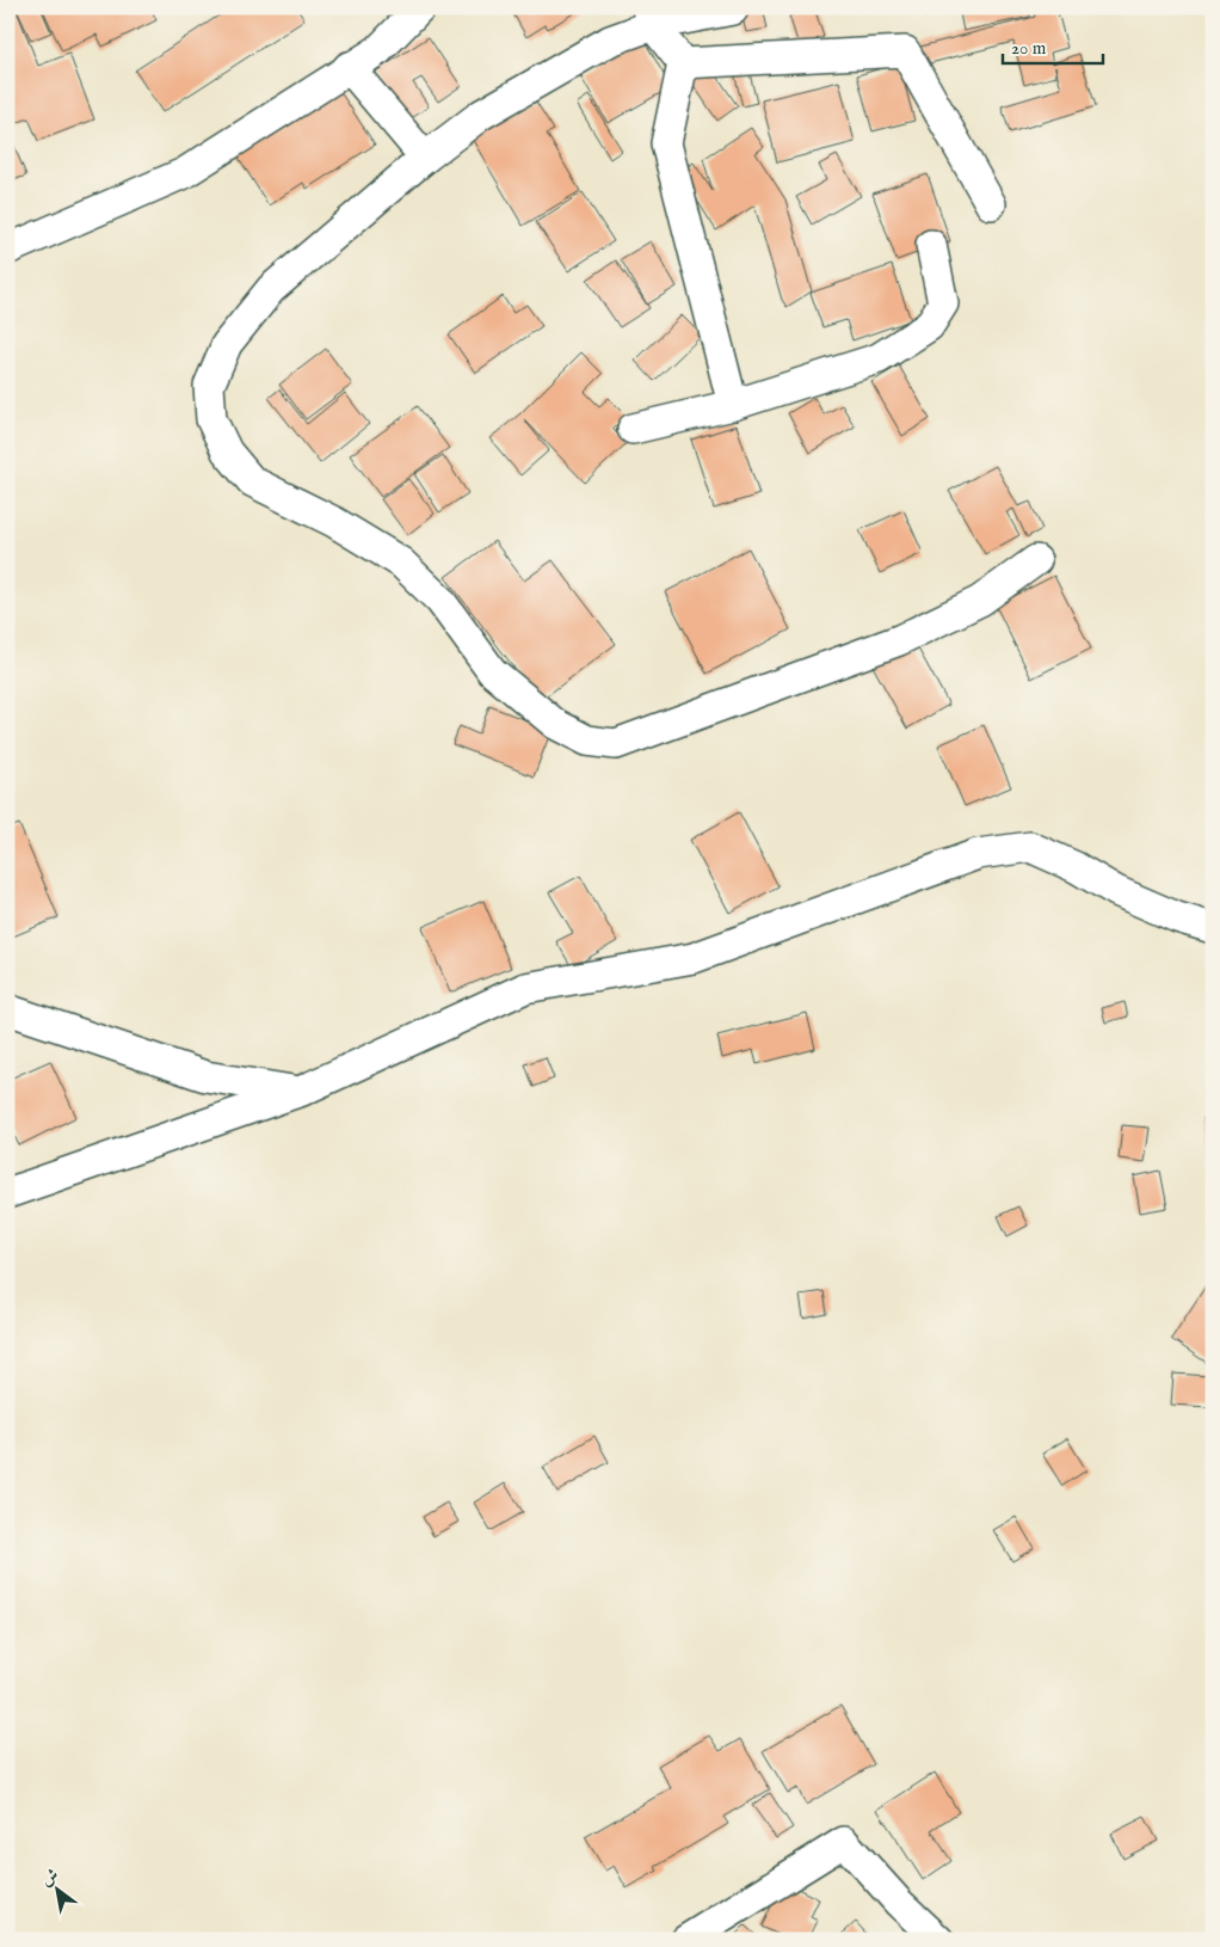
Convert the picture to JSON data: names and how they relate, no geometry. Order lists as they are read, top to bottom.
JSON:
{
  "scale_bar": "20 m",
  "north": "top left"
}
